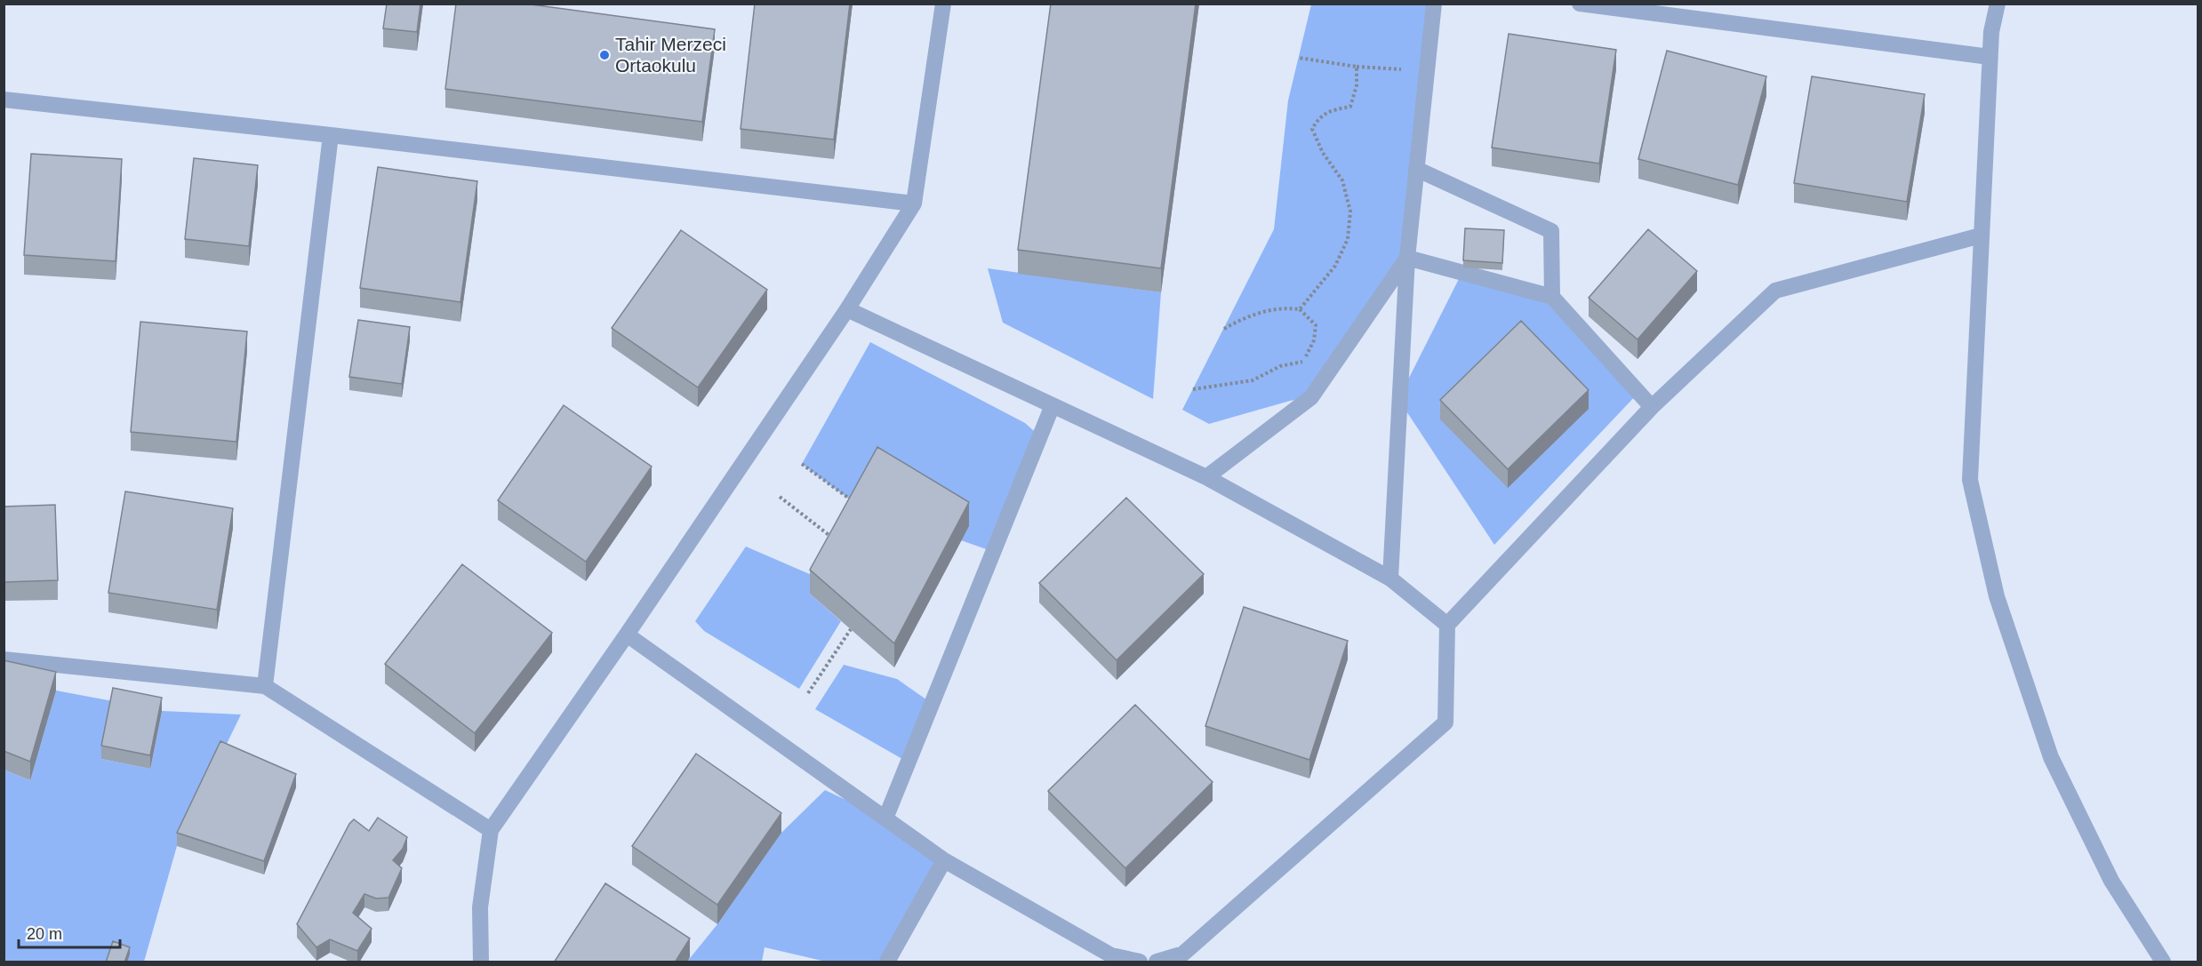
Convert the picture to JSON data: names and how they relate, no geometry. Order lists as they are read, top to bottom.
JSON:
{
  "places": ["Tahir Merzeci Ortaokulu"],
  "scale_bar": "20 m"
}
